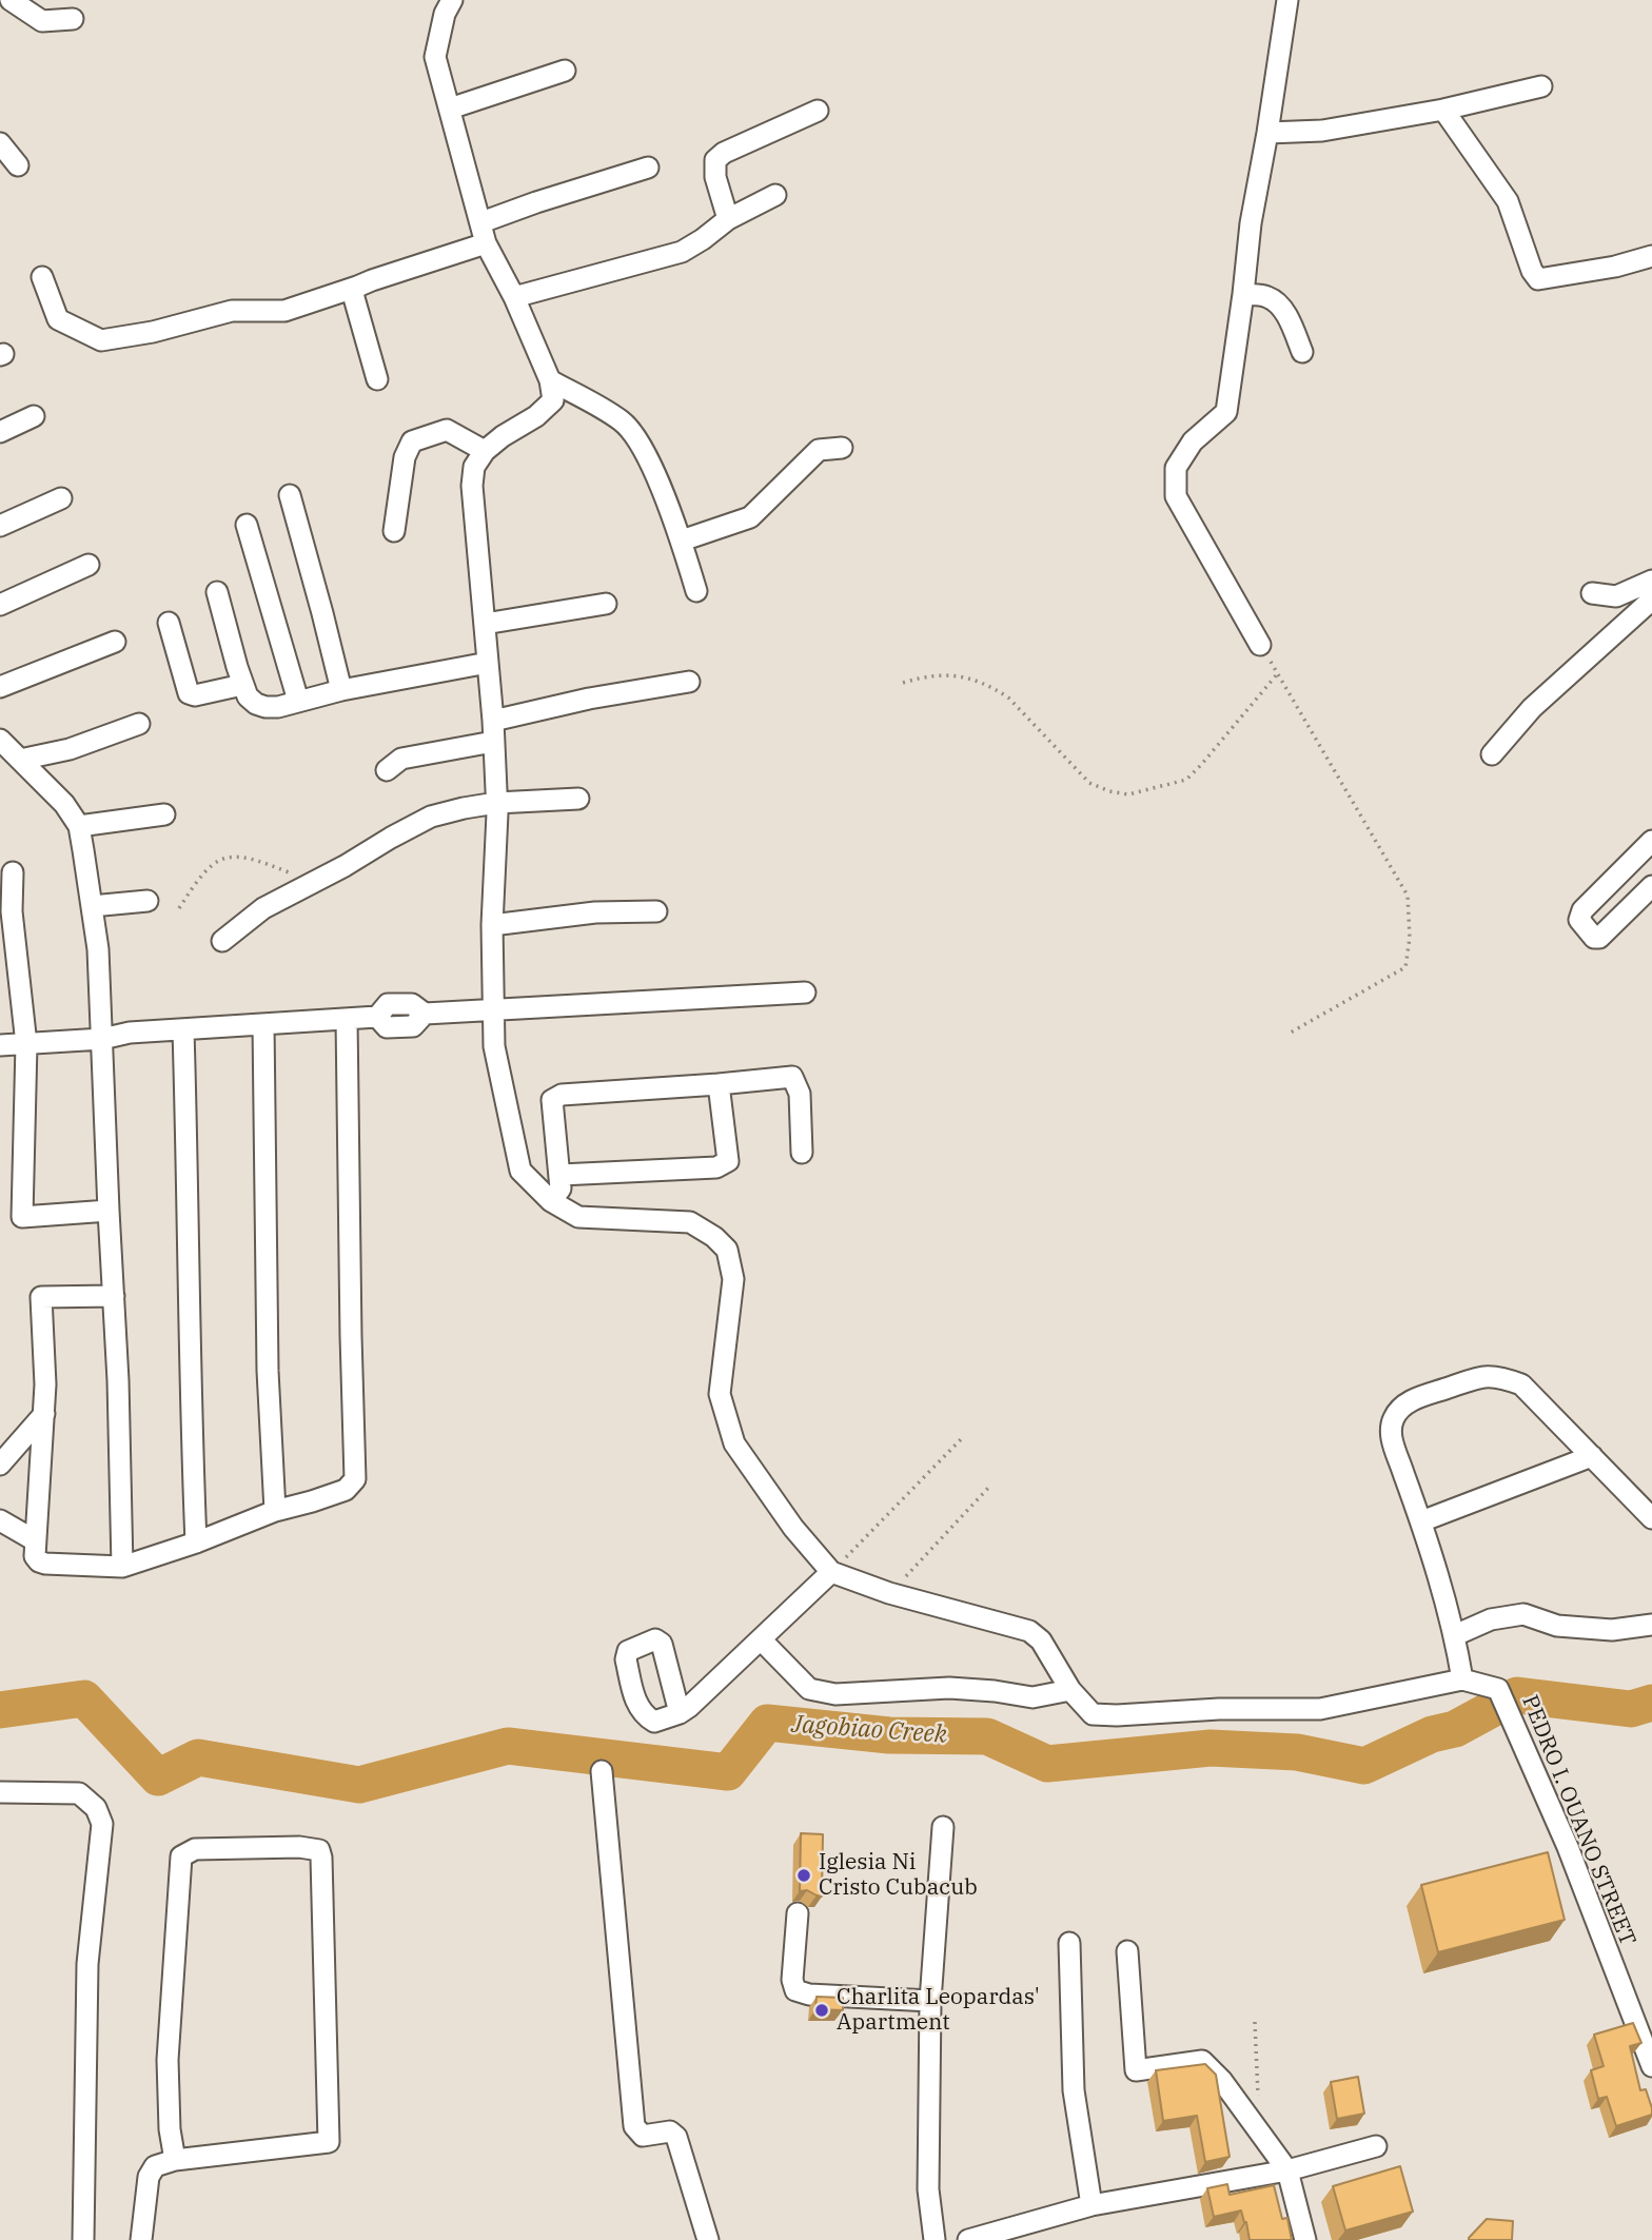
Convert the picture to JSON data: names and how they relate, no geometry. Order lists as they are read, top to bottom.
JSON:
{
  "streets": {
    "street": ["PEDRO I. OUANO STREET"]
  },
  "water": ["Jagobiao Creek"],
  "places": ["Iglesia Ni Cristo Cubacub", "Charlita Leopardas' Apartment"]
}
